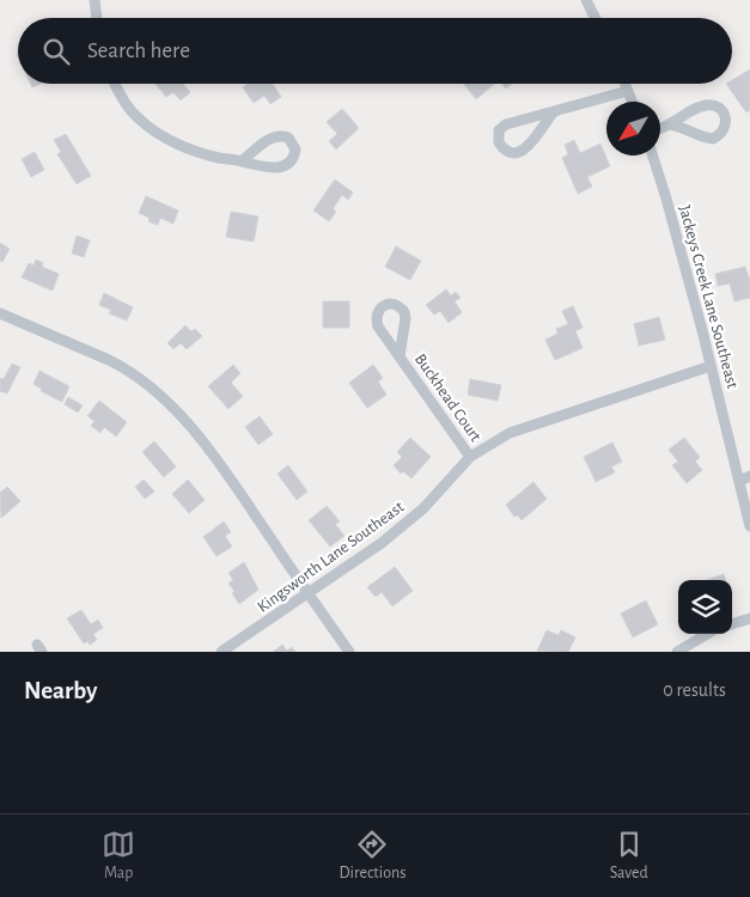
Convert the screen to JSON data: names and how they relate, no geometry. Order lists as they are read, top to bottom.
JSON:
{
  "streets": {
    "street": ["Jackeys Creek Lane Southeast", "Buckhead Court", "Kingsworth Lane Southeast"]
  },
  "crossings": [
    ["Jackeys Creek Lane Southeast", "Kingsworth Lane Southeast"],
    ["Buckhead Court", "Kingsworth Lane Southeast"]
  ],
  "north": "bottom left",
  "page": {
    "search": "Search here",
    "heading": ["Nearby", "0 results"],
    "nav": ["Map", "Directions", "Saved"]
  }
}
